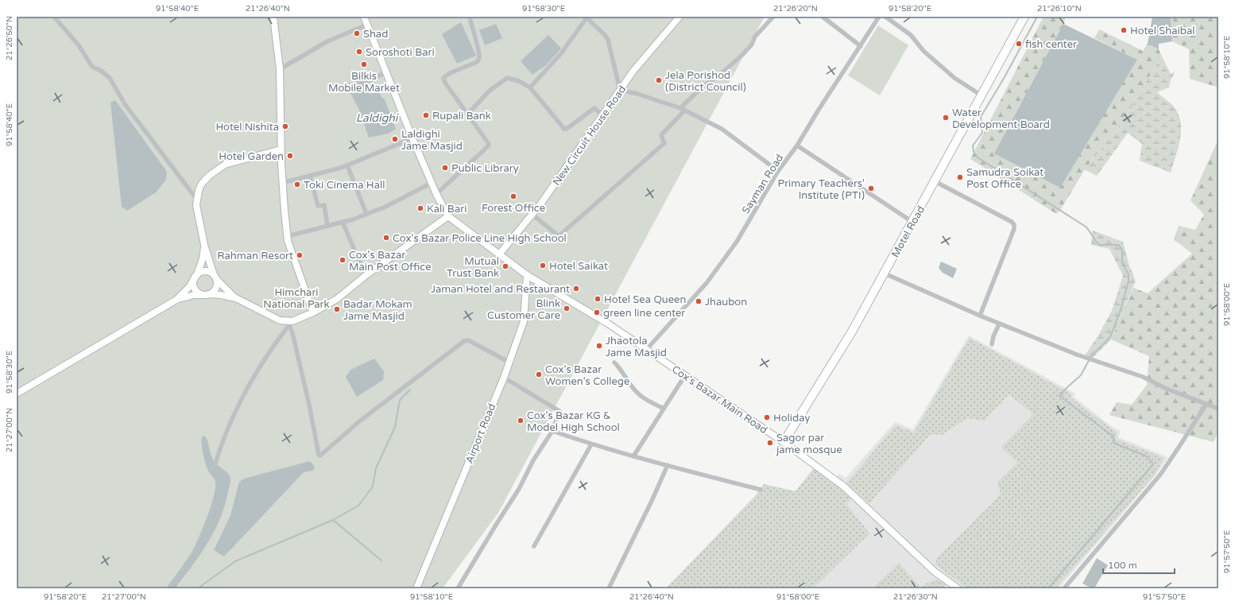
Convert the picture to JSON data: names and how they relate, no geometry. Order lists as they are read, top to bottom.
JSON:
{
  "streets": {
    "highway": ["Motel Road"],
    "street": [
      "New Circuit House Road",
      "Sayman Road",
      "Cox's Bazar Main Road",
      "Airport Road"
    ]
  },
  "crossings": [
    ["New Circuit House Road", "Cox's Bazar Main Road"],
    ["Sayman Road", "Cox's Bazar Main Road"],
    ["Motel Road", "Cox's Bazar Main Road"],
    ["Cox's Bazar Main Road", "Airport Road"]
  ],
  "water": ["Laldighi"],
  "parks": ["Himchari National Park"],
  "places": [
    "Hotel Shaibal",
    "Shad",
    "fish center",
    "Soroshoti Bari",
    "Bilkis Mobile Market",
    "Jela Porishod (District Council)",
    "Rupali Bank",
    "Water Development Board",
    "Hotel Nishita",
    "Laldighi Jame Masjid",
    "Hotel Garden",
    "Public Library",
    "Samudra Soikat Post Office",
    "Toki Cinema Hall",
    "Primary Teachers' Institute (PTI)",
    "Forest Office",
    "Kali Bari",
    "Cox's Bazar Police Line High School",
    "Rahman Resort",
    "Cox's Bazar Main Post Office",
    "Hotel Saikat",
    "Mutual Trust Bank",
    "Jaman Hotel and Restaurant",
    "Hotel Sea Queen",
    "Jhaubon",
    "Blink Customer Care",
    "Badar Mokam Jame Masjid",
    "green line center",
    "Jhaotola Jame Masjid",
    "Cox's Bazar Women's College",
    "Holiday",
    "Cox's Bazar KG & Model High School",
    "Sagor par jame mosque"
  ],
  "scale_bar": "100 m",
  "coordinates": [
    "91°58'40\"E",
    "21°26'40\"N",
    "91°58'30\"E",
    "21°26'20\"N",
    "91°58'20\"E",
    "21°26'10\"N",
    "21°26'50\"N",
    "91°58'10\"E",
    "91°58'00\"E",
    "21°27'00\"N",
    "91°57'50\"E",
    "21°26'30\"N"
  ]
}
